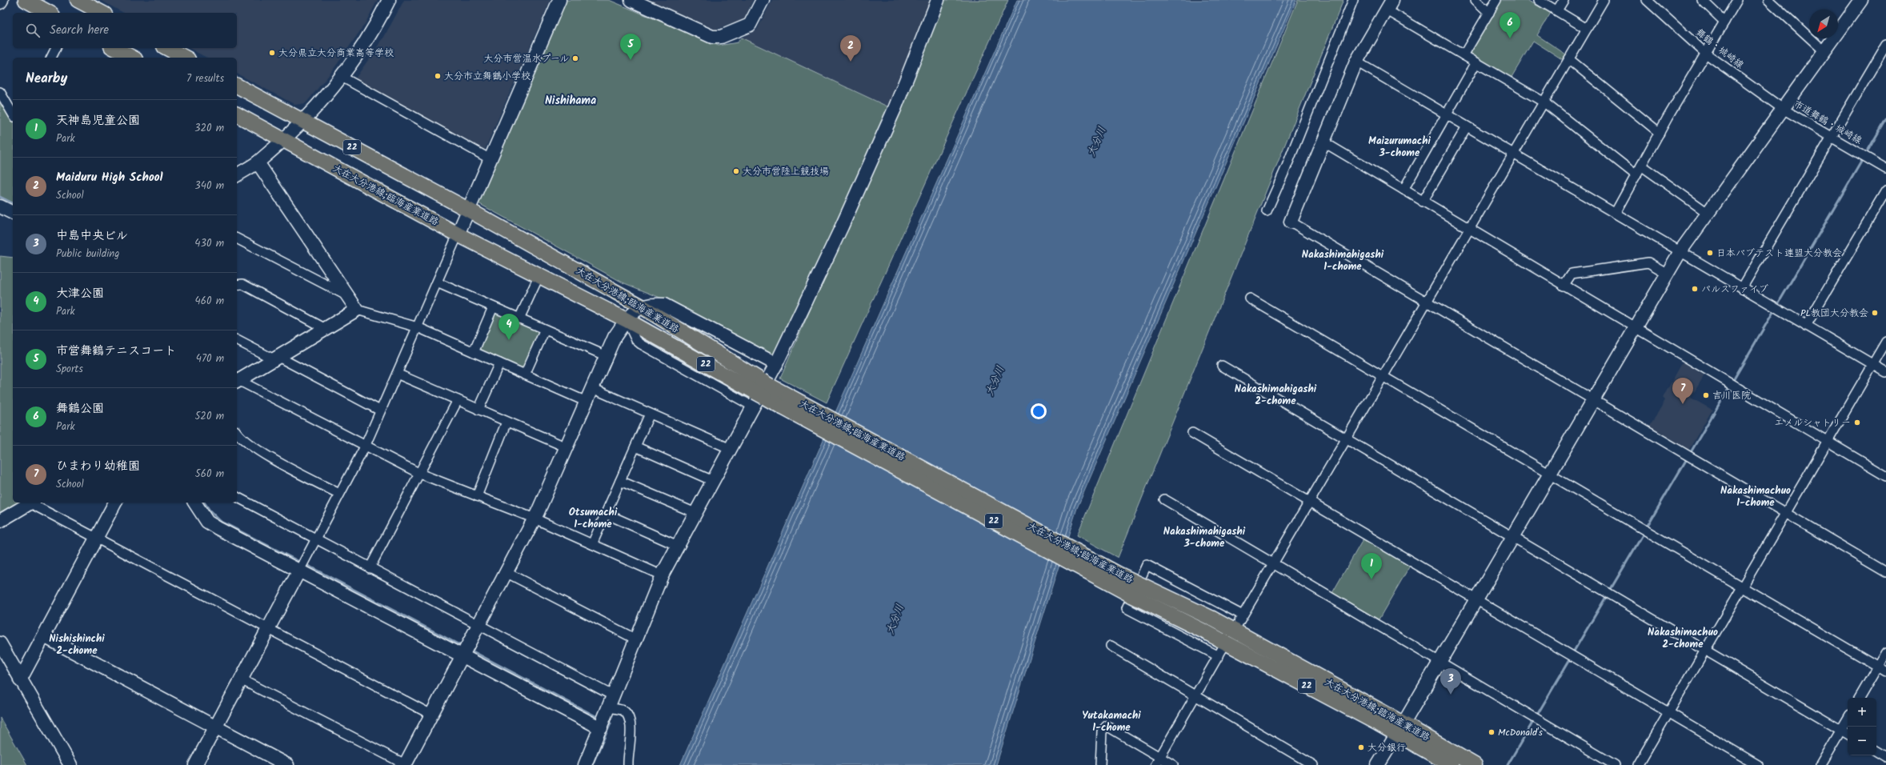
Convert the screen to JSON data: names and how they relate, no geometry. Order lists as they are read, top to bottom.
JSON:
{
  "streets": {
    "main road": ["22", "大在大分港線;臨海産業道路"],
    "street": ["舞鶴・城崎線", "市道舞鶴・城崎線"]
  },
  "crossings": [
    ["舞鶴・城崎線", "市道舞鶴・城崎線"]
  ],
  "districts": [
    "Nishihama",
    "Maizurumachi 3-chome",
    "Nakashimahigashi 1-chome",
    "Nakashimahigashi 2-chome",
    "Nakashimachuo 1-chome",
    "Otsumachi 1-chome",
    "Nakashimahigashi 3-chome",
    "Nakashimachuo 2-chome",
    "Nishishinchi 2-chome",
    "Yutakamachi 1-chome"
  ],
  "water": ["大分川"],
  "places": [
    "大分県立大分商業高等学校",
    "大分市営温水プール",
    "大分市立舞鶴小学校",
    "大分市営陸上競技場",
    "日本バブテスト連盟大分教会",
    "パルスファイブ",
    "PL教団大分教会",
    "吉川医院",
    "エメルシャトリー",
    "McDonald's",
    "大分銀行"
  ],
  "north": "bottom left",
  "page": {
    "pins": [
      "6",
      "5",
      "2",
      "4",
      "7",
      "1",
      "3"
    ],
    "search": "Search here",
    "heading": ["Nearby", "7 results"],
    "list": [
      {
        "mark": "1",
        "name": "天神島児童公園",
        "note": "Park",
        "value": "320 m"
      },
      {
        "mark": "2",
        "name": "Maiduru High School",
        "note": "School",
        "value": "340 m"
      },
      {
        "mark": "3",
        "name": "中島中央ビル",
        "note": "Public building",
        "value": "430 m"
      },
      {
        "mark": "4",
        "name": "大津公園",
        "note": "Park",
        "value": "460 m"
      },
      {
        "mark": "5",
        "name": "市営舞鶴テニスコート",
        "note": "Sports",
        "value": "470 m"
      },
      {
        "mark": "6",
        "name": "舞鶴公園",
        "note": "Park",
        "value": "520 m"
      },
      {
        "mark": "7",
        "name": "ひまわり幼稚園",
        "note": "School",
        "value": "560 m"
      }
    ],
    "map_buttons": ["+", "−"]
  }
}
